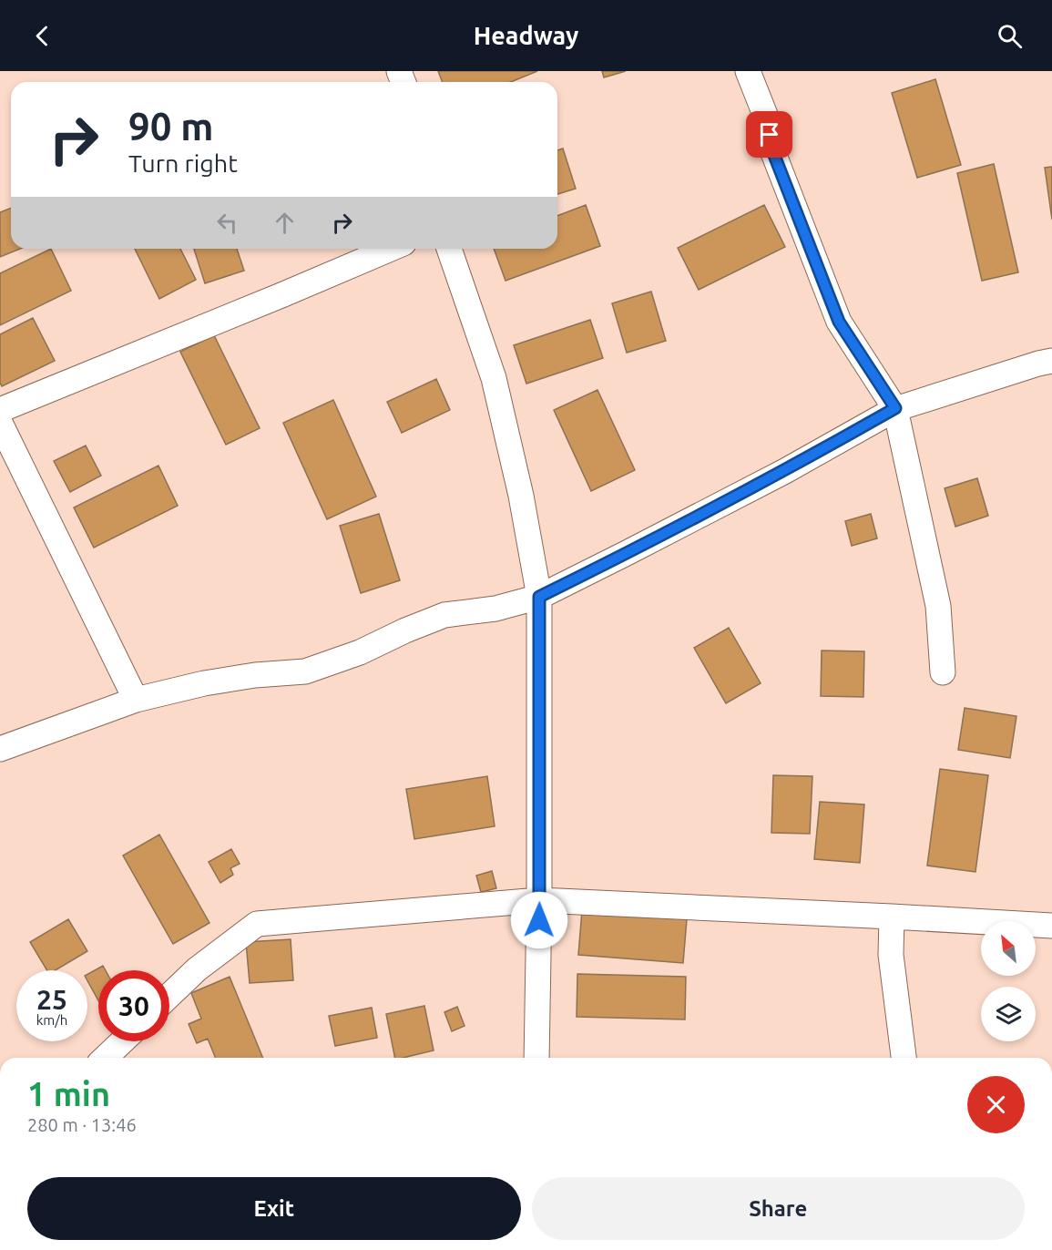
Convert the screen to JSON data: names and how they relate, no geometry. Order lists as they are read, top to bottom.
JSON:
{
  "north": "top left",
  "page": {
    "header": "Headway",
    "turn": ["90 m", "Turn right"],
    "speed": "25 km/h",
    "limit": "30",
    "heading": ["1 min", "280 m · 13:46"],
    "buttons": ["Exit", "Share"]
  }
}
